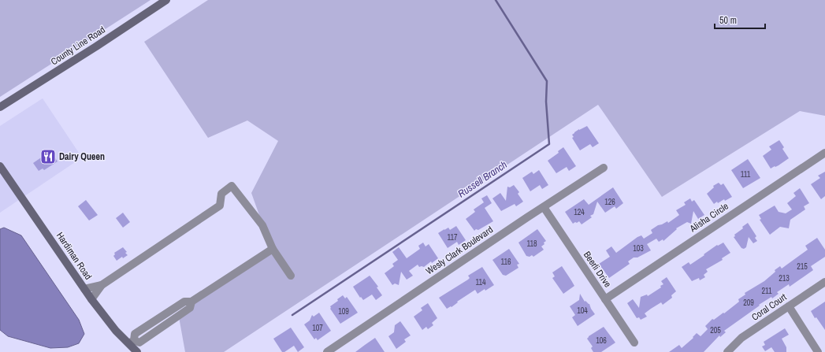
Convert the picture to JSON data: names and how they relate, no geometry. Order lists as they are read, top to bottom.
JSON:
{
  "streets": {
    "street": [
      "County Line Road",
      "Alisha Circle",
      "Wesly Clark Boulevard",
      "Hardiman Road",
      "Beerli Drive",
      "Coral Court"
    ]
  },
  "crossings": [
    ["Alisha Circle", "Beerli Drive"],
    ["Wesly Clark Boulevard", "Beerli Drive"]
  ],
  "water": ["Russell Branch"],
  "places": {
    "restaurant": ["Dairy Queen"]
  },
  "house_numbers": [
    "111",
    "126",
    "124",
    "117",
    "118",
    "103",
    "116",
    "215",
    "213",
    "114",
    "211",
    "209",
    "104",
    "109",
    "107",
    "205",
    "106"
  ],
  "scale_bar": "50 m"
}
